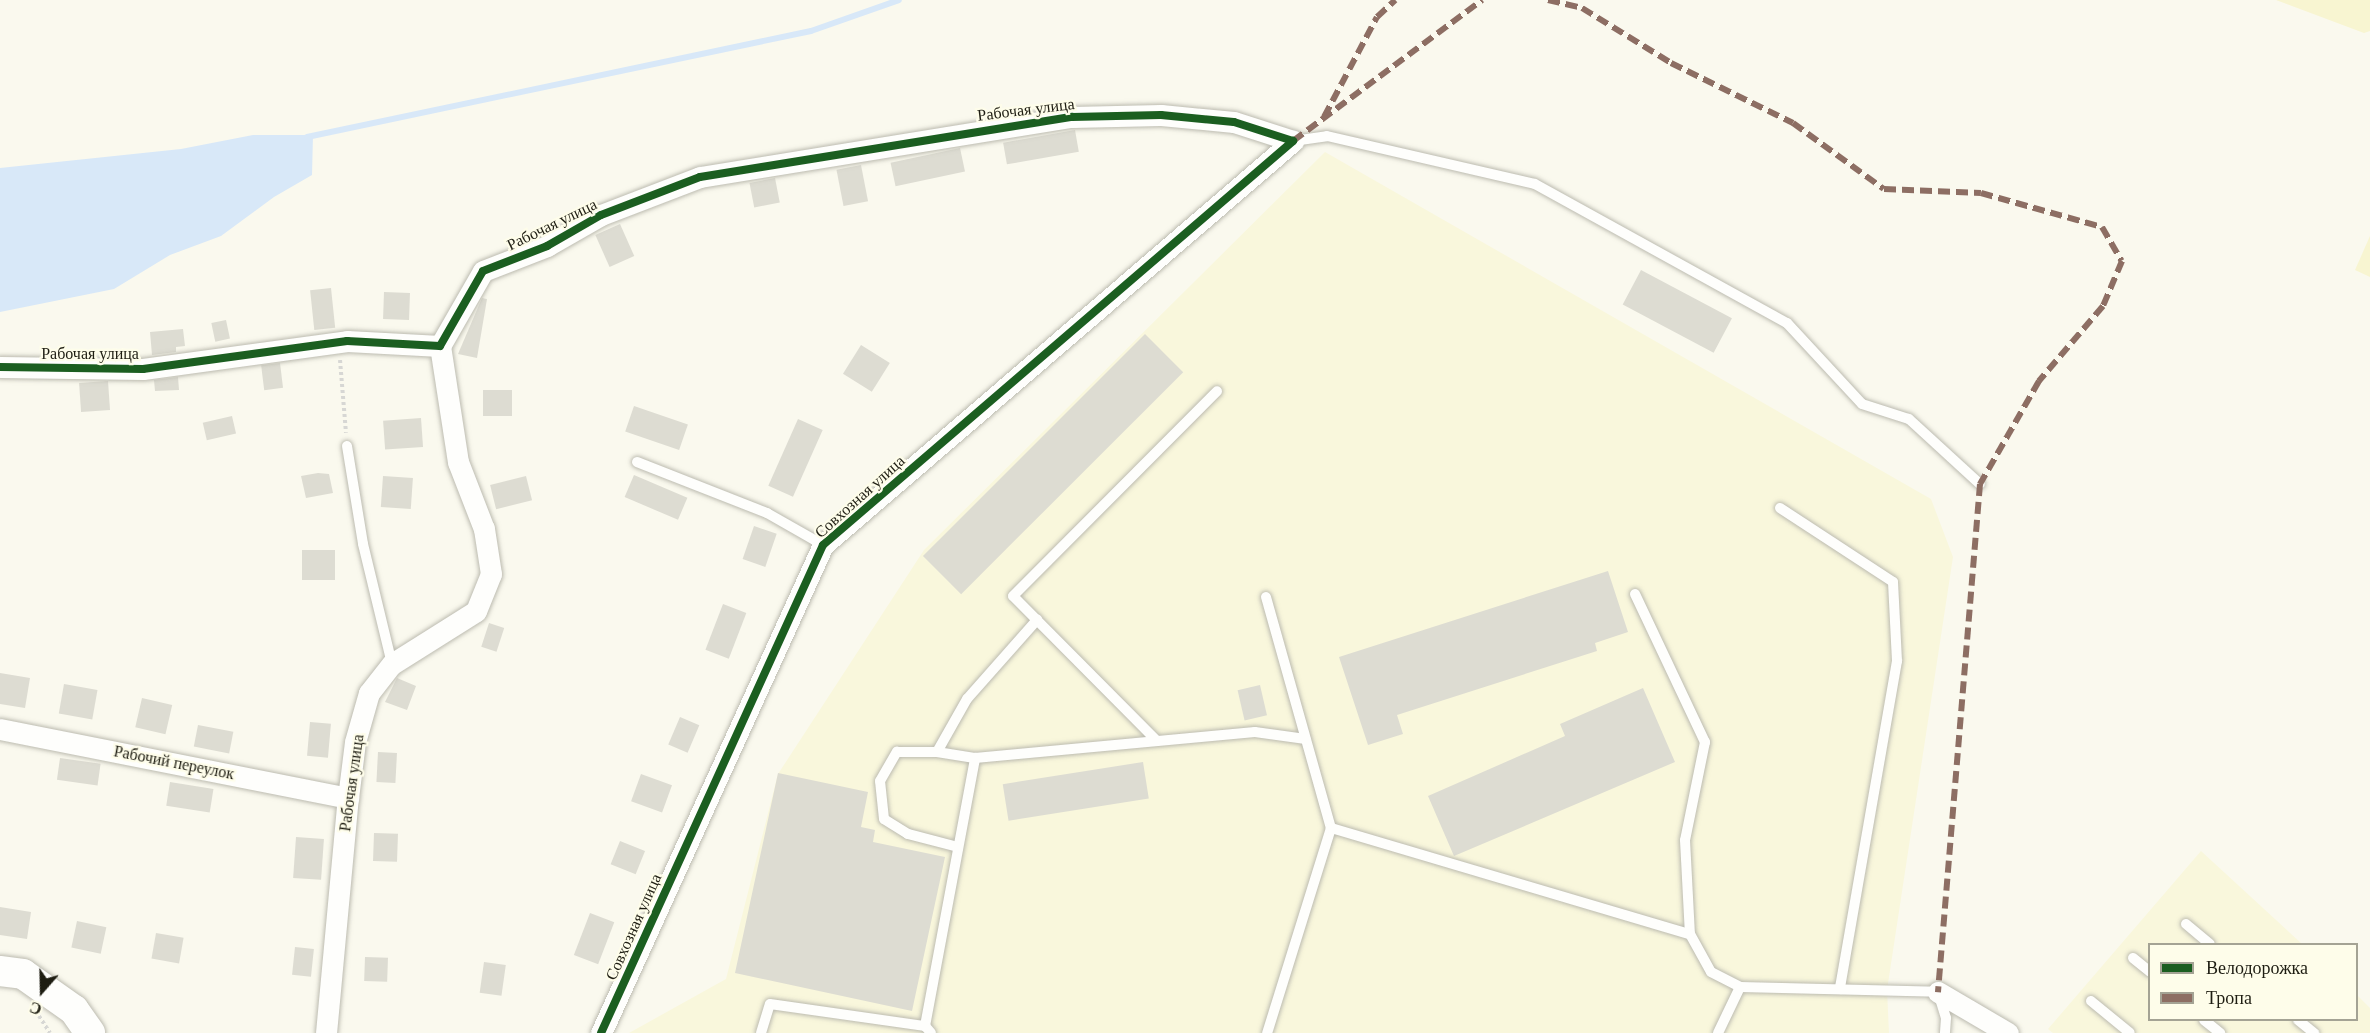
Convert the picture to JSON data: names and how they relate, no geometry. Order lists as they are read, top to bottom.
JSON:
{
  "streets": {
    "street": ["Рабочая улица", "Совхозная улица", "Рабочий переулок"]
  },
  "crossings": [
    ["Рабочая улица", "Совхозная улица"],
    ["Рабочая улица", "Рабочий переулок"]
  ],
  "legend": ["Велодорожка", "Тропа"],
  "north": "bottom"
}
